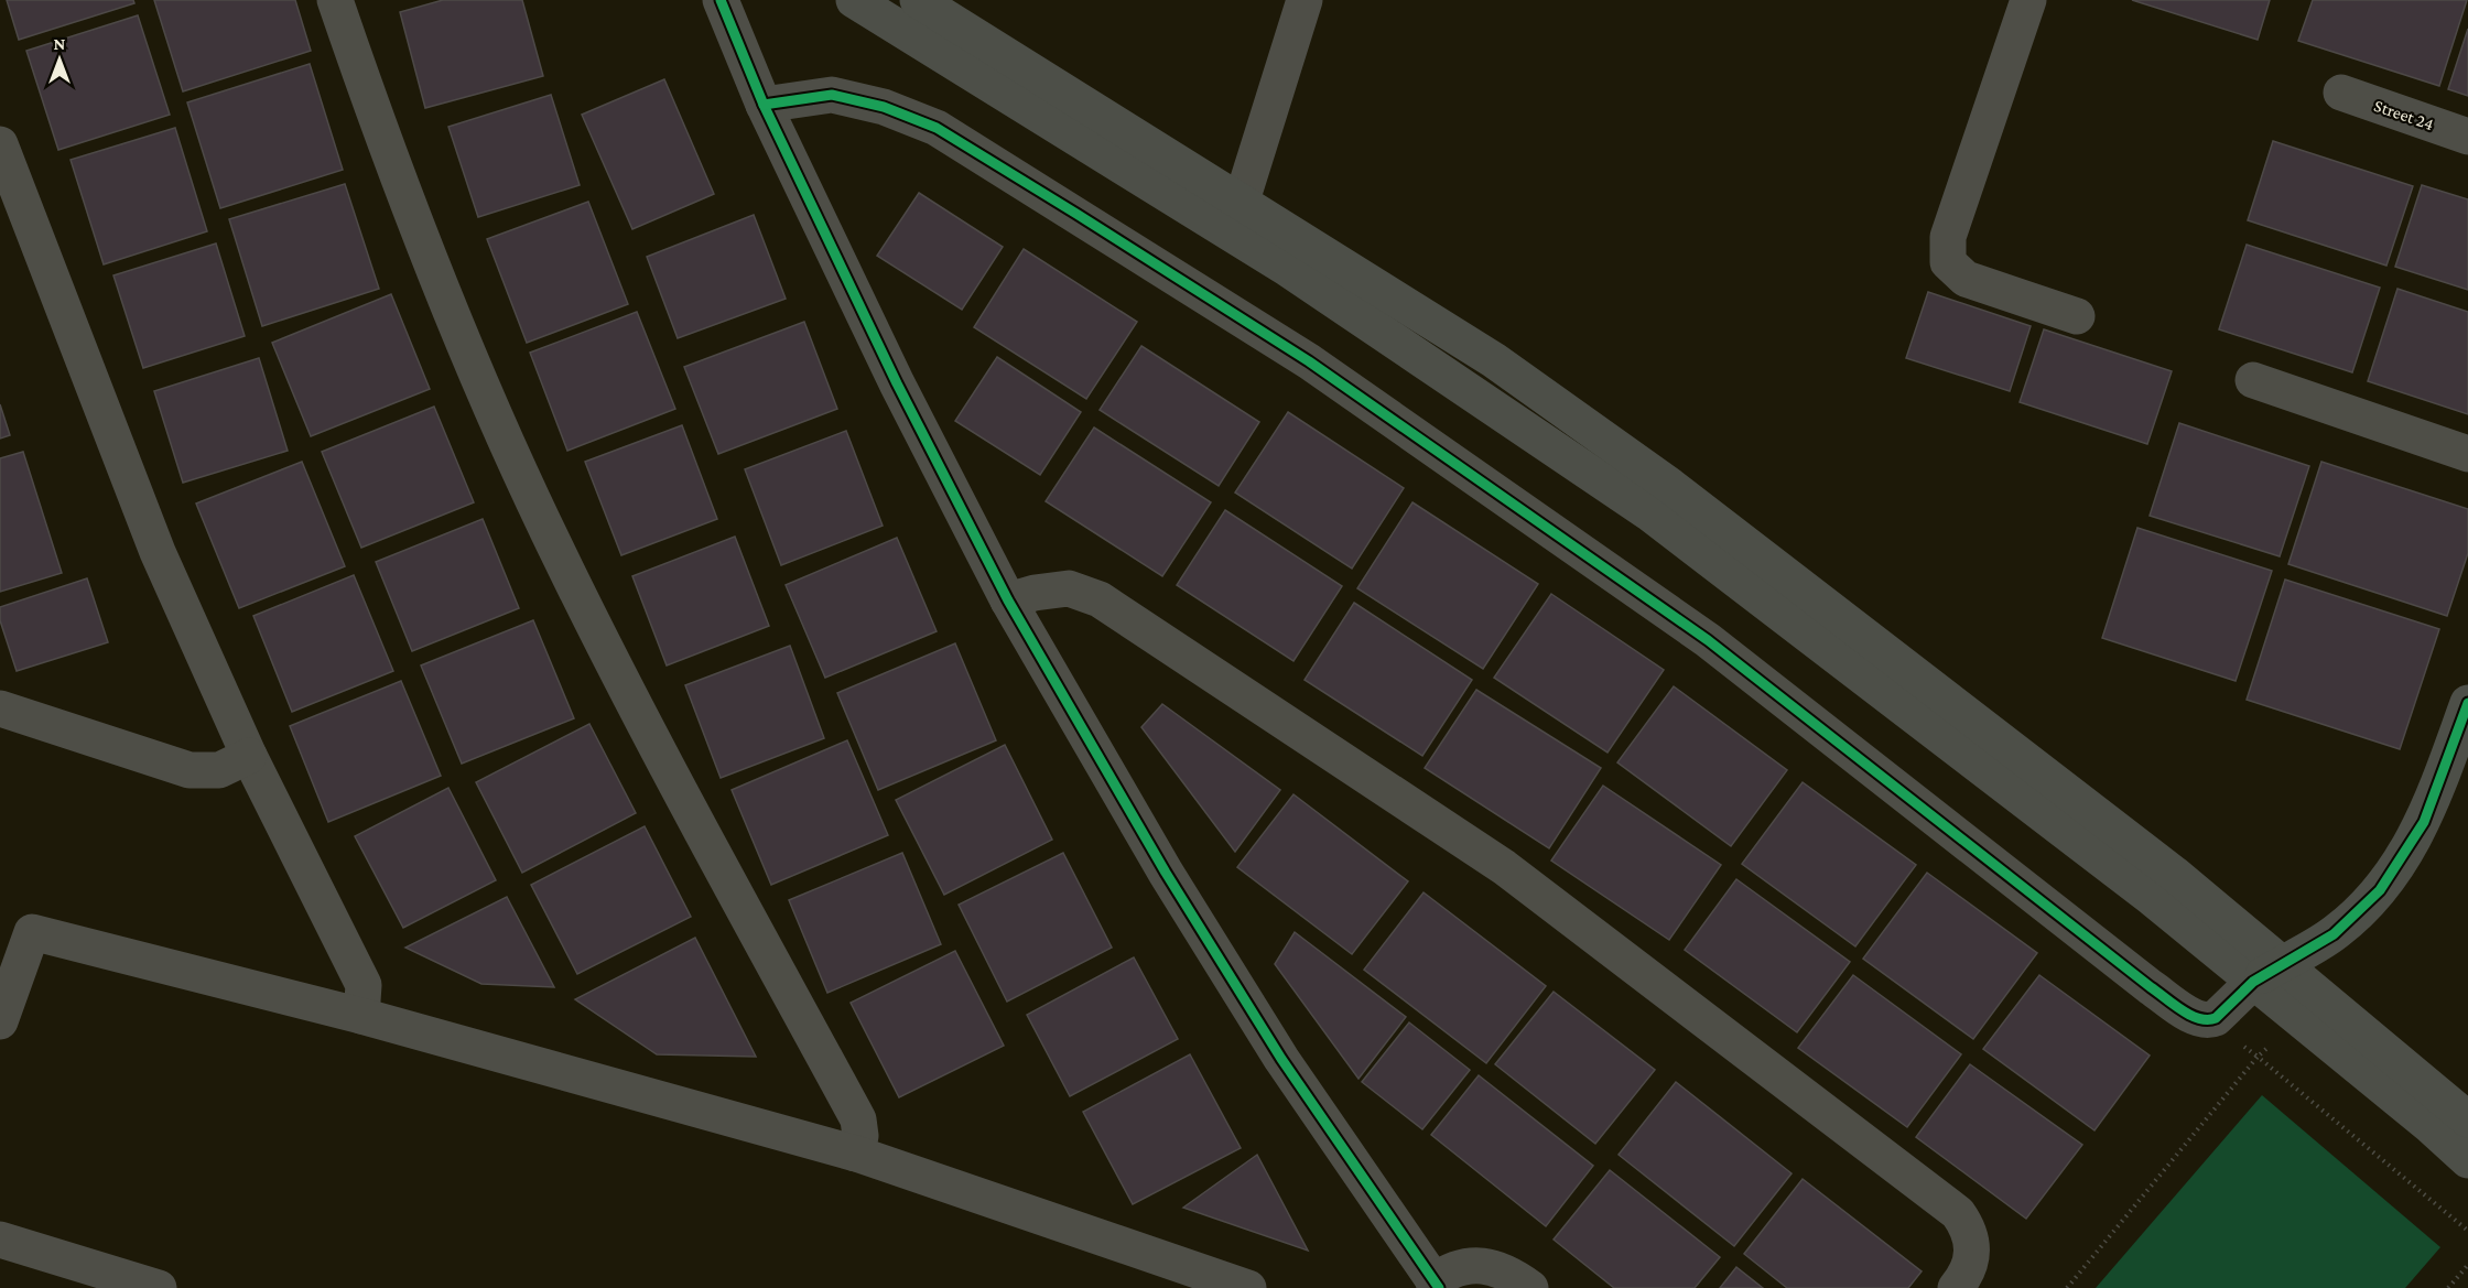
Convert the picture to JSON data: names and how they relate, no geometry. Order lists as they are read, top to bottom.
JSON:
{
  "streets": {
    "street": ["Street 24"]
  },
  "north": "top"
}
